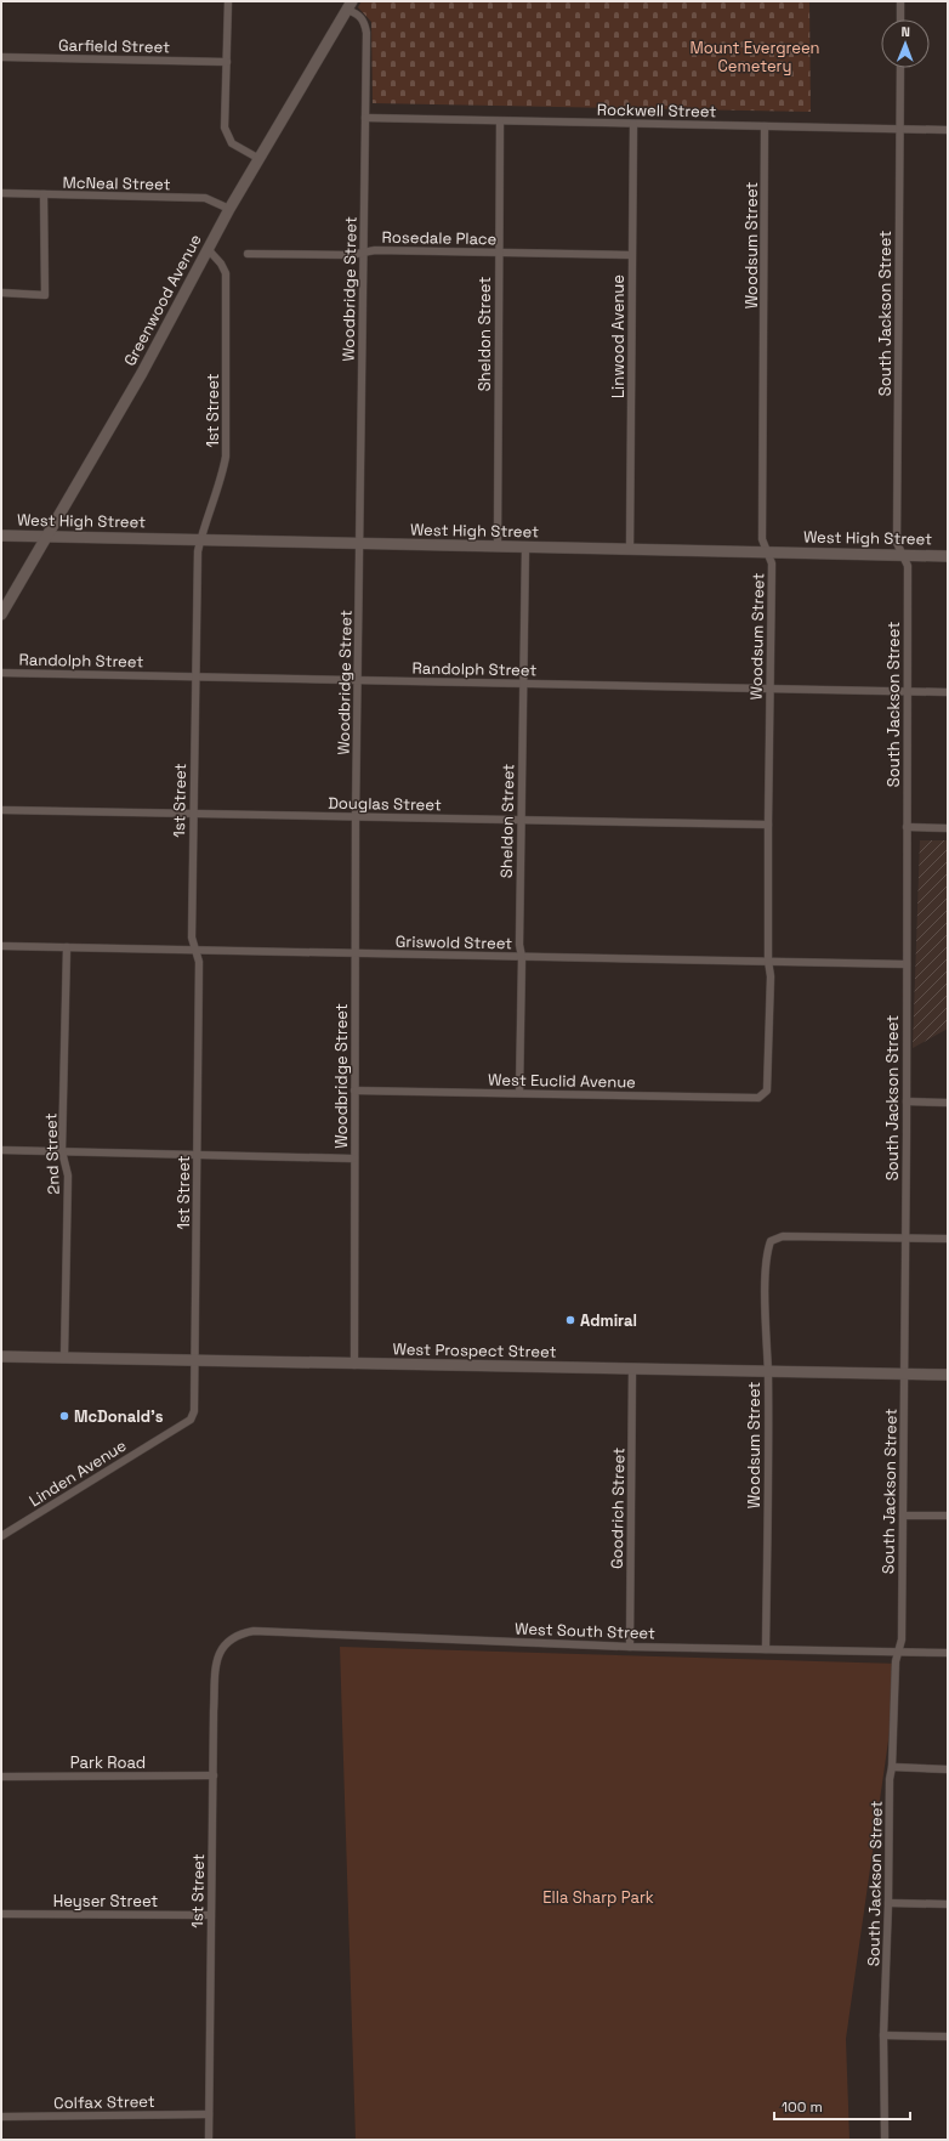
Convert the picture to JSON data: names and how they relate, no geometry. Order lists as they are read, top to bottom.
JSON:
{
  "streets": {
    "street": [
      "Garfield Street",
      "Rockwell Street",
      "McNeal Street",
      "Rosedale Place",
      "Woodsum Street",
      "Woodbridge Street",
      "Greenwood Avenue",
      "South Jackson Street",
      "Sheldon Street",
      "Linwood Avenue",
      "1st Street",
      "West High Street",
      "Randolph Street",
      "Douglas Street",
      "Griswold Street",
      "West Euclid Avenue",
      "2nd Street",
      "West Prospect Street",
      "Linden Avenue",
      "Goodrich Street",
      "West South Street",
      "Park Road",
      "Heyser Street",
      "Colfax Street"
    ]
  },
  "crossings": [
    ["Rockwell Street", "Woodsum Street"],
    ["Rockwell Street", "Woodbridge Street"],
    ["Rockwell Street", "South Jackson Street"],
    ["Rockwell Street", "Sheldon Street"],
    ["Rockwell Street", "Linwood Avenue"],
    ["McNeal Street", "Greenwood Avenue"],
    ["Rosedale Place", "Woodbridge Street"],
    ["Rosedale Place", "Sheldon Street"],
    ["Rosedale Place", "Linwood Avenue"],
    ["Woodsum Street", "South Jackson Street"],
    ["Woodsum Street", "West High Street"],
    ["Woodsum Street", "Randolph Street"],
    ["Woodsum Street", "Douglas Street"],
    ["Woodsum Street", "Griswold Street"],
    ["Woodsum Street", "West Euclid Avenue"],
    ["Woodsum Street", "West Prospect Street"],
    ["Woodsum Street", "West South Street"],
    ["Woodbridge Street", "Greenwood Avenue"],
    ["Woodbridge Street", "West High Street"],
    ["Woodbridge Street", "Randolph Street"],
    ["Woodbridge Street", "Douglas Street"],
    ["Woodbridge Street", "Griswold Street"],
    ["Woodbridge Street", "West Euclid Avenue"],
    ["Woodbridge Street", "West Prospect Street"],
    ["Greenwood Avenue", "1st Street"],
    ["Greenwood Avenue", "West High Street"],
    ["South Jackson Street", "West High Street"],
    ["South Jackson Street", "Randolph Street"],
    ["South Jackson Street", "Griswold Street"],
    ["South Jackson Street", "West Prospect Street"],
    ["South Jackson Street", "West South Street"],
    ["Sheldon Street", "West High Street"],
    ["Sheldon Street", "Randolph Street"],
    ["Sheldon Street", "Douglas Street"],
    ["Sheldon Street", "Griswold Street"],
    ["Sheldon Street", "West Euclid Avenue"],
    ["Linwood Avenue", "West High Street"],
    ["1st Street", "West High Street"],
    ["1st Street", "Randolph Street"],
    ["1st Street", "Douglas Street"],
    ["1st Street", "Griswold Street"],
    ["1st Street", "West Prospect Street"],
    ["1st Street", "Linden Avenue"],
    ["1st Street", "West South Street"],
    ["1st Street", "Park Road"],
    ["1st Street", "Heyser Street"],
    ["1st Street", "Colfax Street"],
    ["Griswold Street", "2nd Street"],
    ["2nd Street", "West Prospect Street"],
    ["West Prospect Street", "Linden Avenue"],
    ["West Prospect Street", "Goodrich Street"],
    ["Goodrich Street", "West South Street"]
  ],
  "parks": ["Mount Evergreen Cemetery", "Ella Sharp Park"],
  "places": ["Admiral", "McDonald's"],
  "scale_bar": "100 m",
  "north": "top"
}
